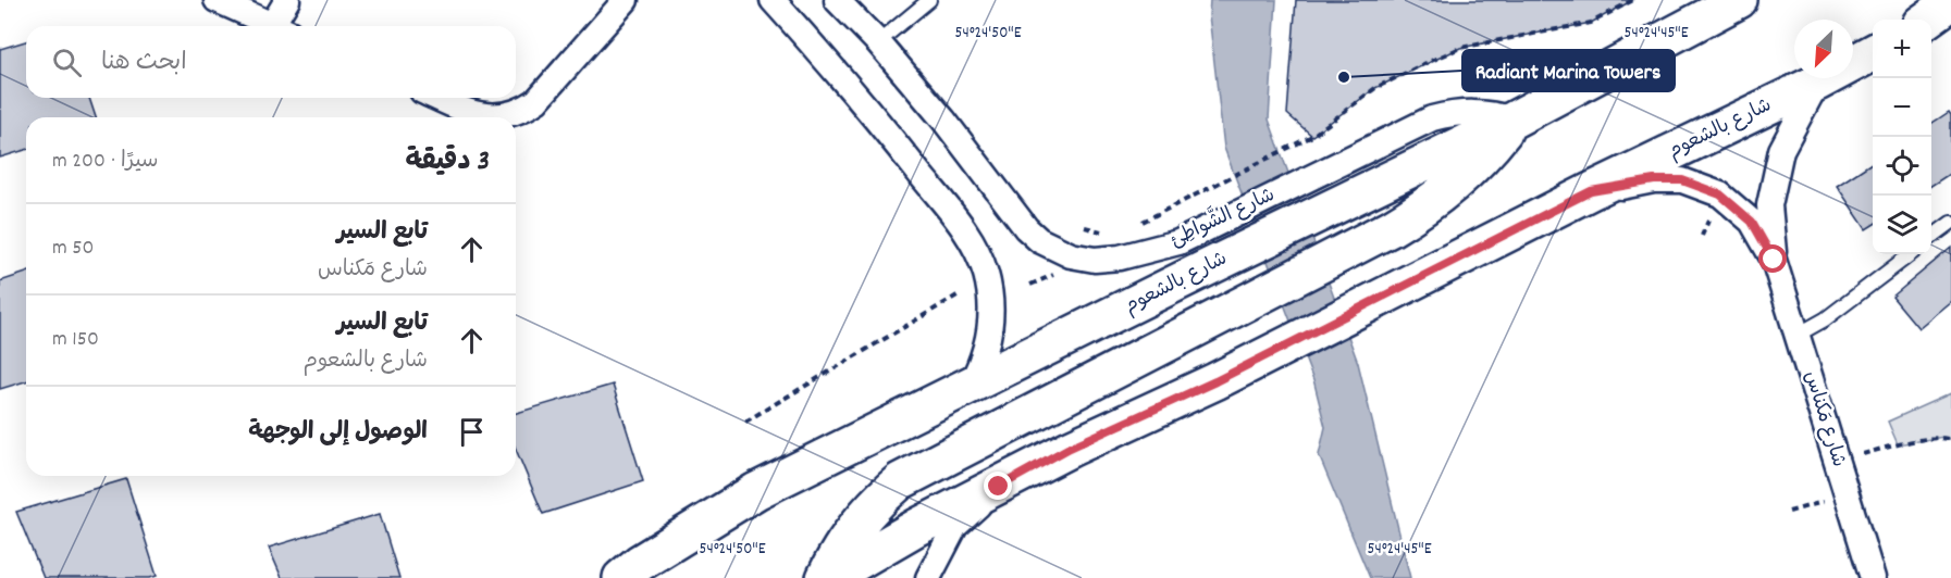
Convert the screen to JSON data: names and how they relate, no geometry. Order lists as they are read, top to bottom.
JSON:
{
  "streets": {
    "main road": ["شارع بالشعوم"],
    "street": ["شارع الشَّواطِئ", "شارع مَكناس"]
  },
  "crossings": [
    ["شارع بالشعوم", "شارع الشَّواطِئ"],
    ["شارع بالشعوم", "شارع مَكناس"]
  ],
  "places": ["Radiant Marina Towers"],
  "north": "bottom left",
  "page": {
    "map_buttons": ["+", "−"],
    "search": "ابحث هنا",
    "heading": ["3 دقيقة", "سيرًا · 200 m"],
    "list": [
      ["تابع السير", "شارع مَكناس", "50 m"],
      ["تابع السير", "شارع بالشعوم", "150 m"],
      "الوصول إلى الوجهة"
    ]
  },
  "coordinates": ["54°24'45\"E", "54°24'50\"E"]
}
